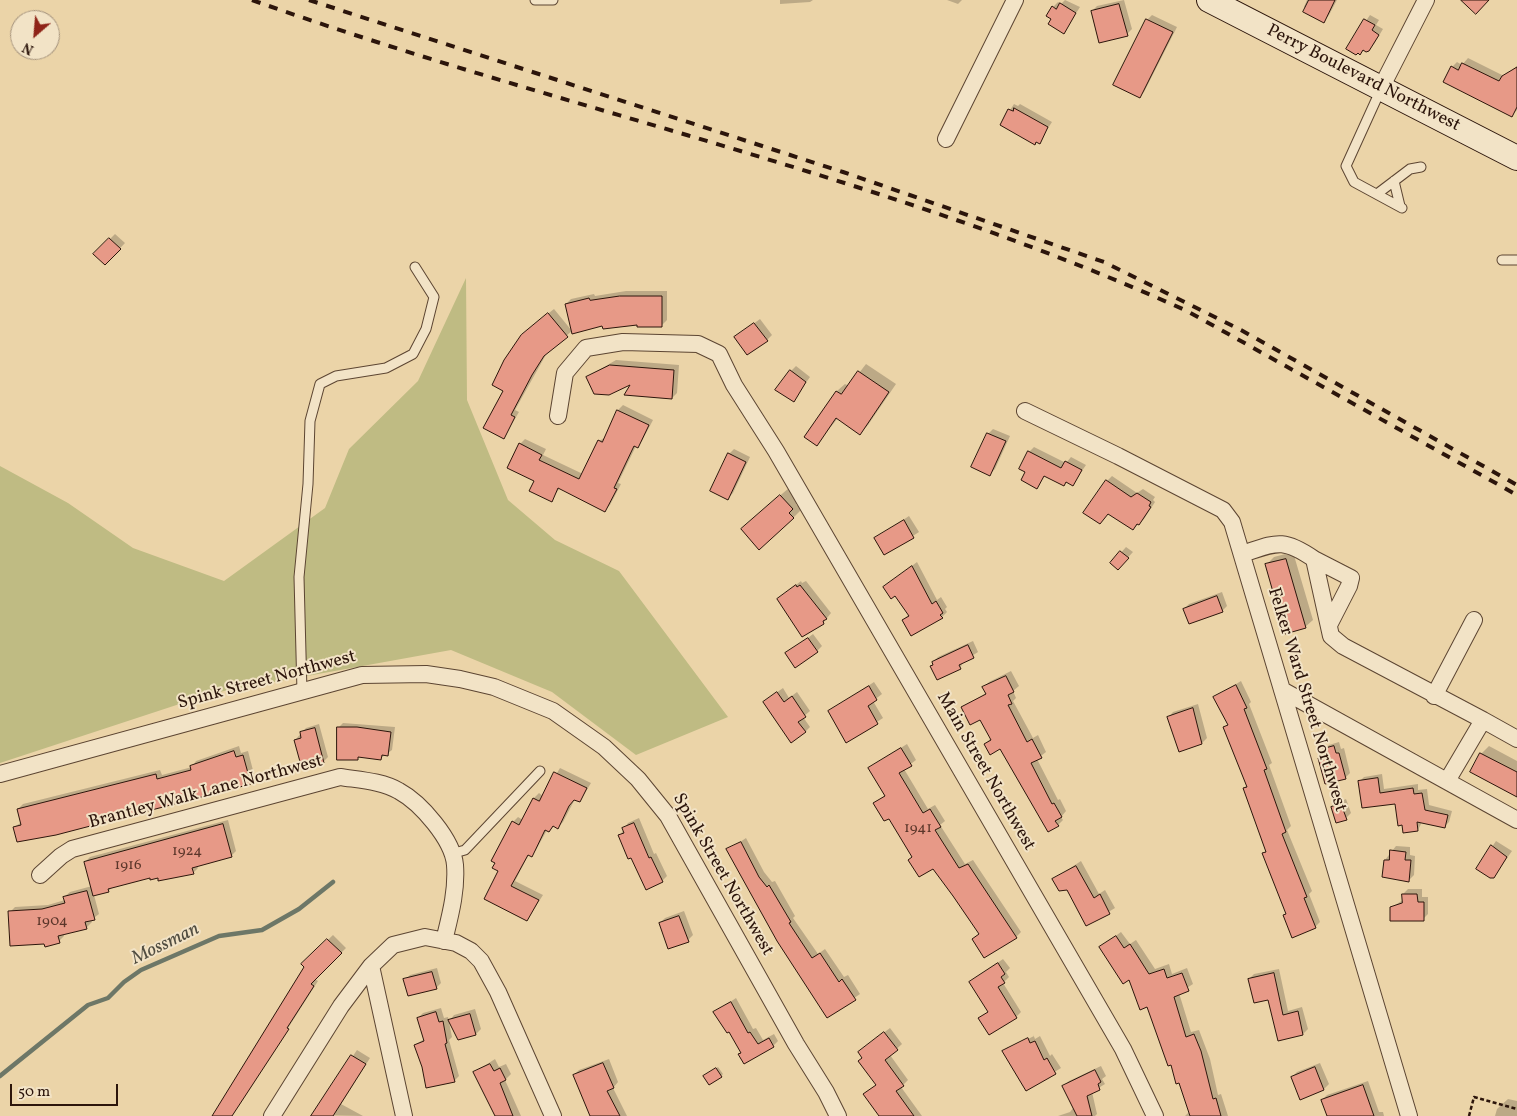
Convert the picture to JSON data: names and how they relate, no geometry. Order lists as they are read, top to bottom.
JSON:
{
  "streets": {
    "street": [
      "Perry Boulevard Northwest",
      "Spink Street Northwest",
      "Felker Ward Street Northwest",
      "Main Street Northwest",
      "Brantley Walk Lane Northwest"
    ]
  },
  "water": ["Mossman"],
  "house_numbers": [
    "1941",
    "1924",
    "1916",
    "1904"
  ],
  "scale_bar": "50 m",
  "north": "bottom left"
}
